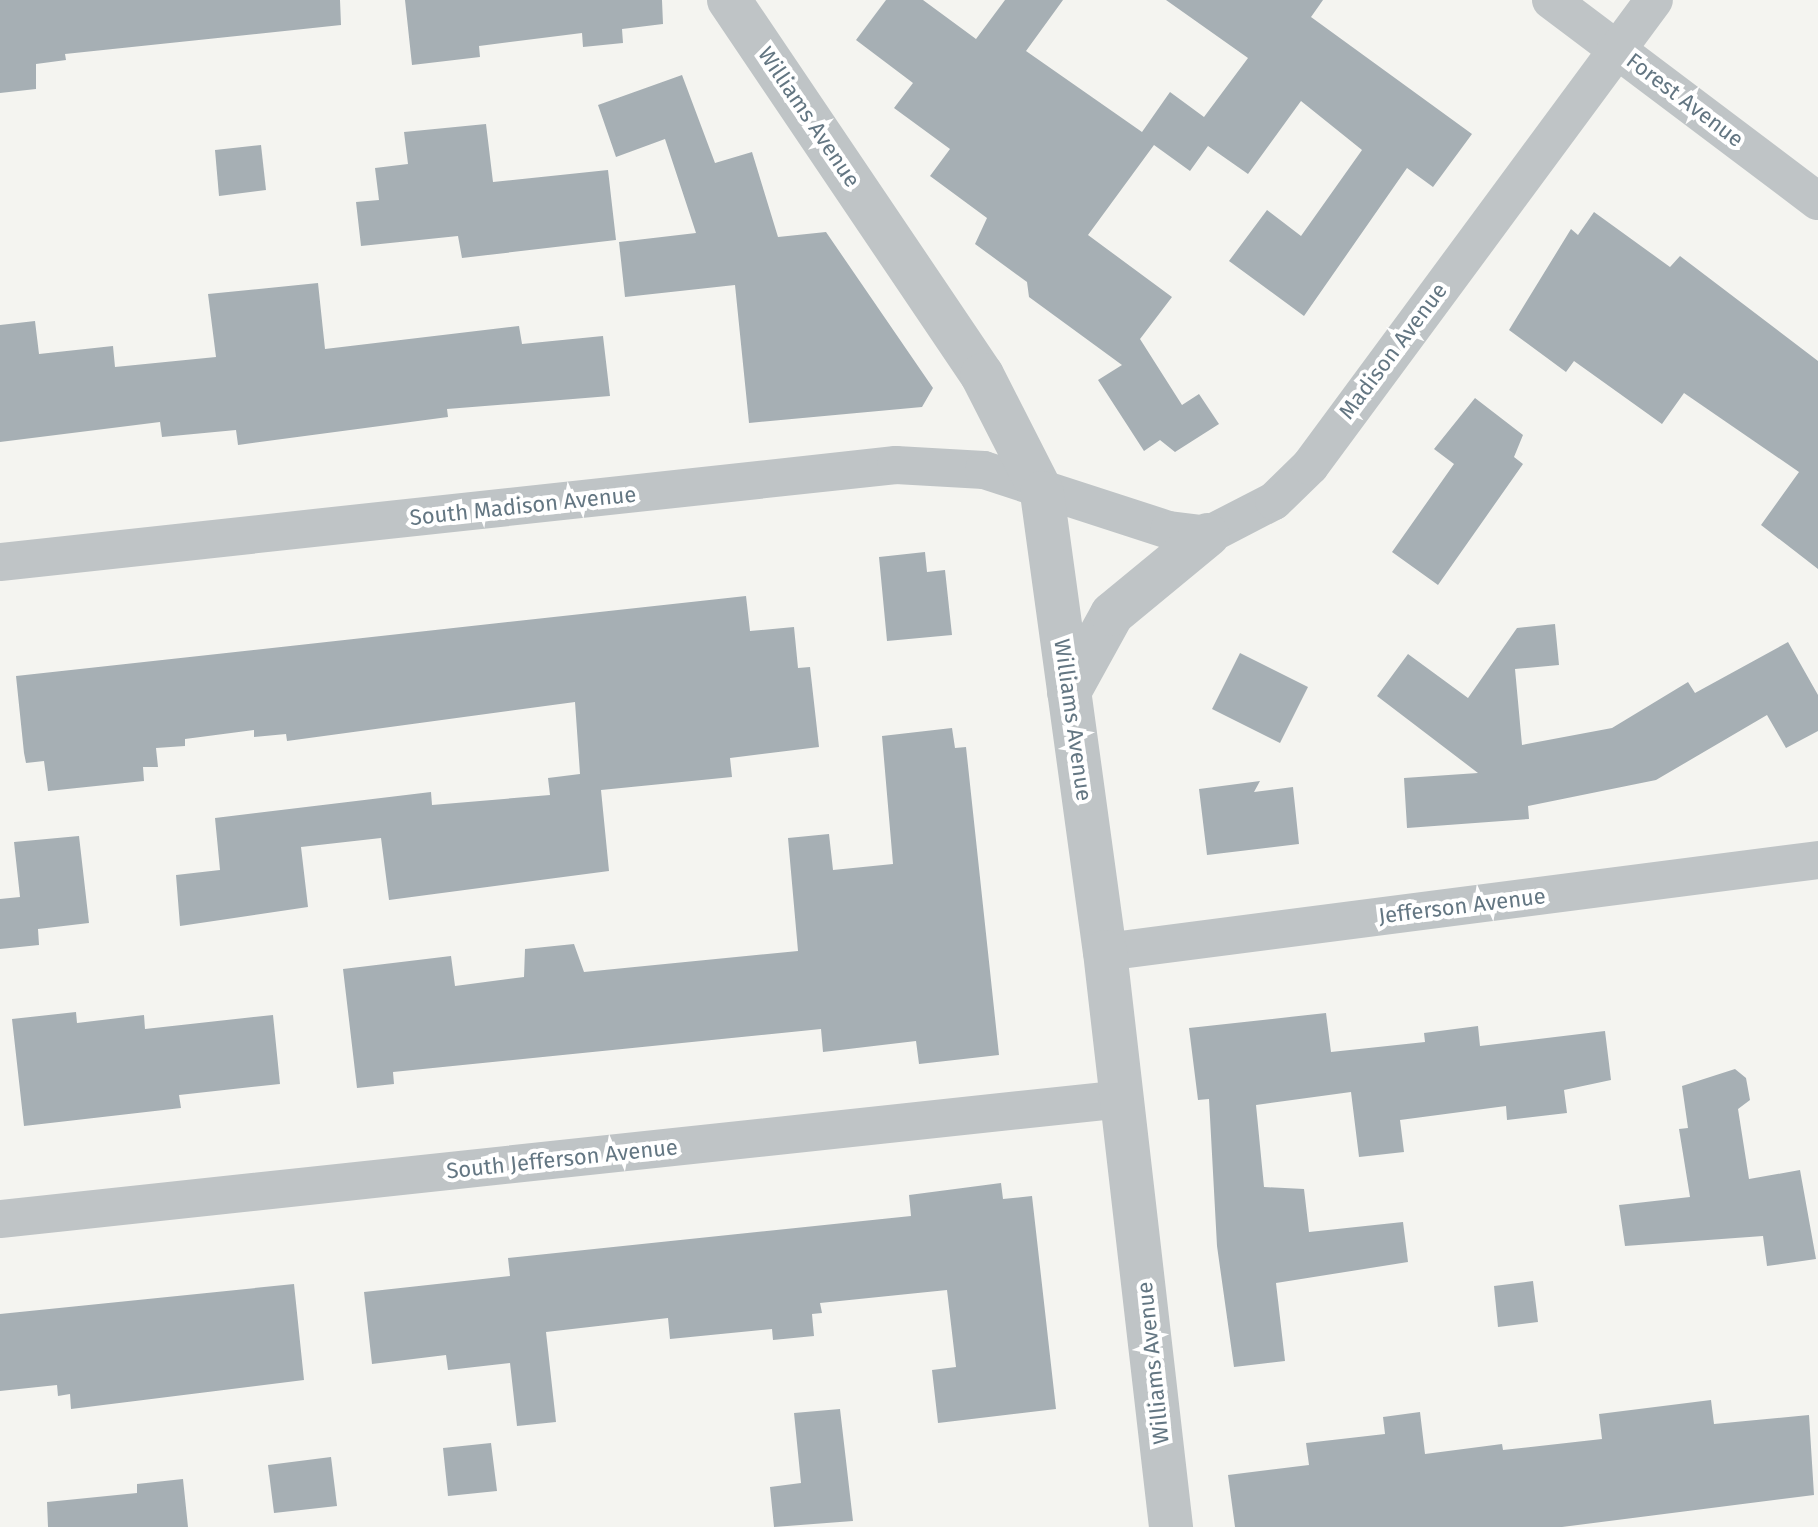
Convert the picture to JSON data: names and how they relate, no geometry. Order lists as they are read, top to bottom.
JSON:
{
  "streets": {
    "street": [
      "Forest Avenue",
      "Williams Avenue",
      "Madison Avenue",
      "South Madison Avenue",
      "Jefferson Avenue",
      "South Jefferson Avenue"
    ]
  },
  "crossings": [
    ["Forest Avenue", "Madison Avenue"],
    ["Williams Avenue", "South Madison Avenue"],
    ["Williams Avenue", "Jefferson Avenue"],
    ["Williams Avenue", "South Jefferson Avenue"]
  ]
}
